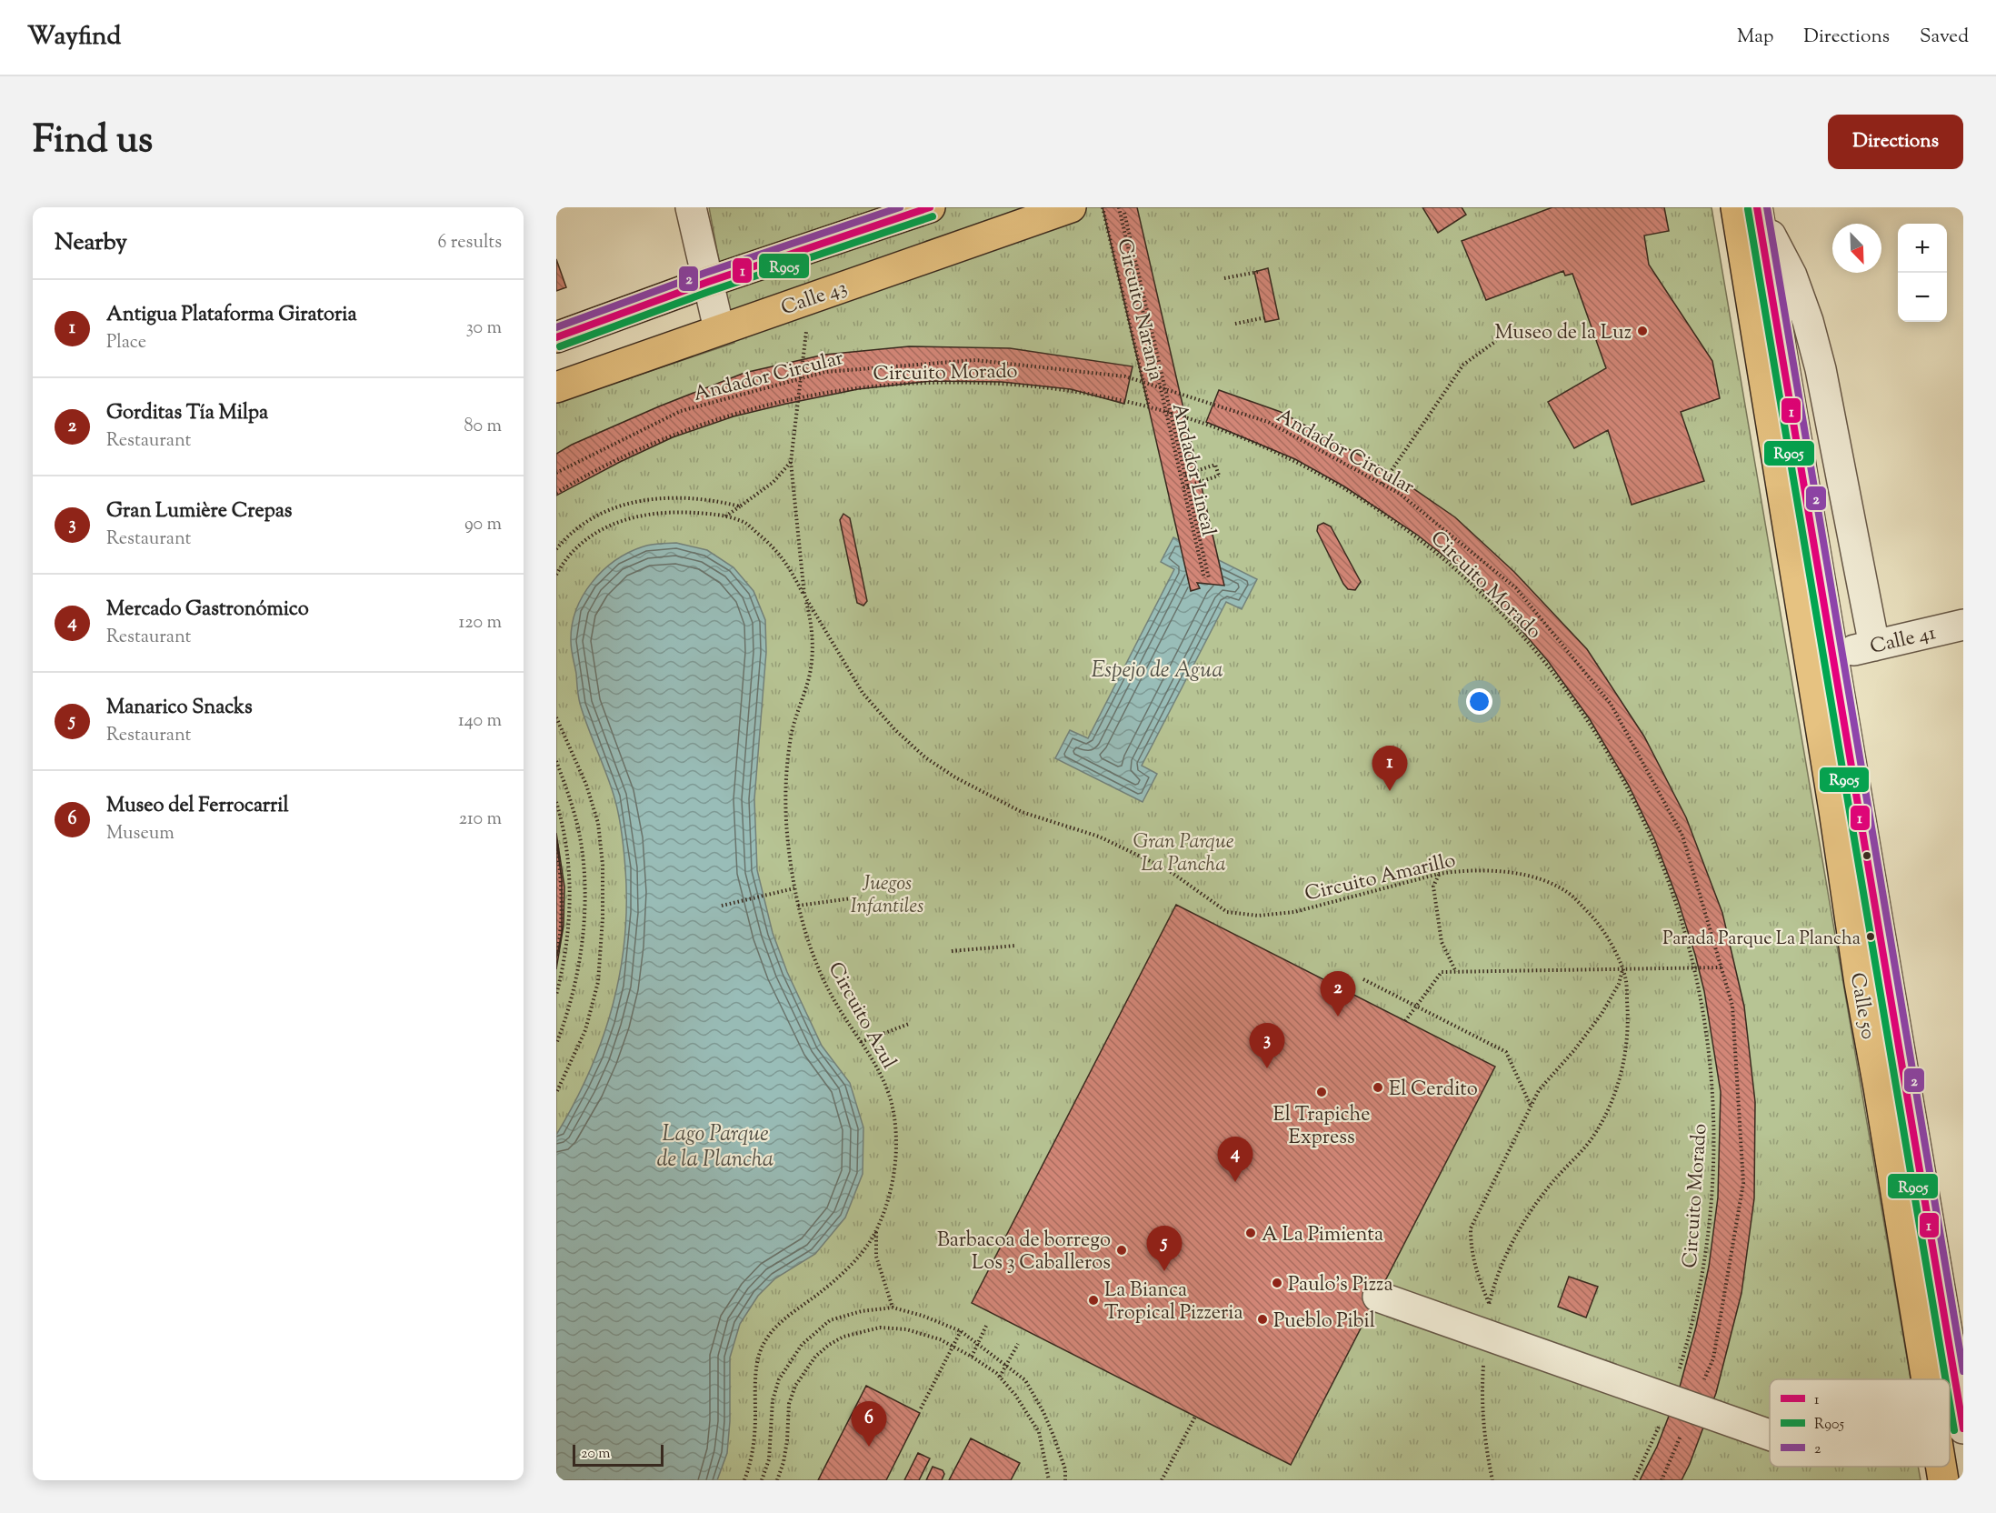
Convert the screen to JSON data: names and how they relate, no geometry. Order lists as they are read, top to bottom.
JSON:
{
  "streets": {
    "main road": ["Calle 43", "Calle 50"],
    "street": ["Calle 41"],
    "path": [
      "Circuito Naranja",
      "Circuito Morado",
      "Andador Circular",
      "Andador Lineal",
      "Circuito Amarillo",
      "Circuito Azul"
    ]
  },
  "crossings": [
    ["Circuito Naranja", "Circuito Morado"],
    ["Circuito Naranja", "Andador Circular"],
    ["Circuito Morado", "Circuito Amarillo"],
    ["Andador Circular", "Circuito Amarillo"],
    ["Calle 41", "Calle 50"],
    ["Circuito Amarillo", "Circuito Azul"]
  ],
  "water": ["Espejo de Agua", "Lago Parque de la Plancha"],
  "parks": ["Gran Parque La Pancha", "Juegos Infantiles"],
  "places": [
    "Museo de la Luz",
    "Parada Parque La Plancha",
    "El Cerdito",
    "El Trapiche Express",
    "A La Pimienta",
    "Barbacoa de borrego Los 3 Caballeros",
    "Paulo's Pizza",
    "La Bianca Tropical Pizzeria",
    "Pueblo Pibil"
  ],
  "lines": ["transit line 1", "transit line 2", "transit line R905"],
  "legend": ["1", "R905", "2"],
  "scale_bar": "20 m",
  "north": "bottom right",
  "page": {
    "header": "Wayfind",
    "nav": ["Map", "Directions", "Saved"],
    "title": "Find us",
    "buttons": "Directions",
    "heading": ["Nearby", "6 results"],
    "map_buttons": ["+", "−"],
    "list": [
      {
        "mark": "1",
        "name": "Antigua Plataforma Giratoria",
        "note": "Place",
        "value": "30 m"
      },
      {
        "mark": "2",
        "name": "Gorditas Tía Milpa",
        "note": "Restaurant",
        "value": "80 m"
      },
      {
        "mark": "3",
        "name": "Gran Lumière Crepas",
        "note": "Restaurant",
        "value": "90 m"
      },
      {
        "mark": "4",
        "name": "Mercado Gastronómico",
        "note": "Restaurant",
        "value": "120 m"
      },
      {
        "mark": "5",
        "name": "Manarico Snacks",
        "note": "Restaurant",
        "value": "140 m"
      },
      {
        "mark": "6",
        "name": "Museo del Ferrocarril",
        "note": "Museum",
        "value": "210 m"
      }
    ],
    "pins": [
      "1",
      "2",
      "3",
      "4",
      "5",
      "6"
    ],
    "scale": "20 m"
  }
}
